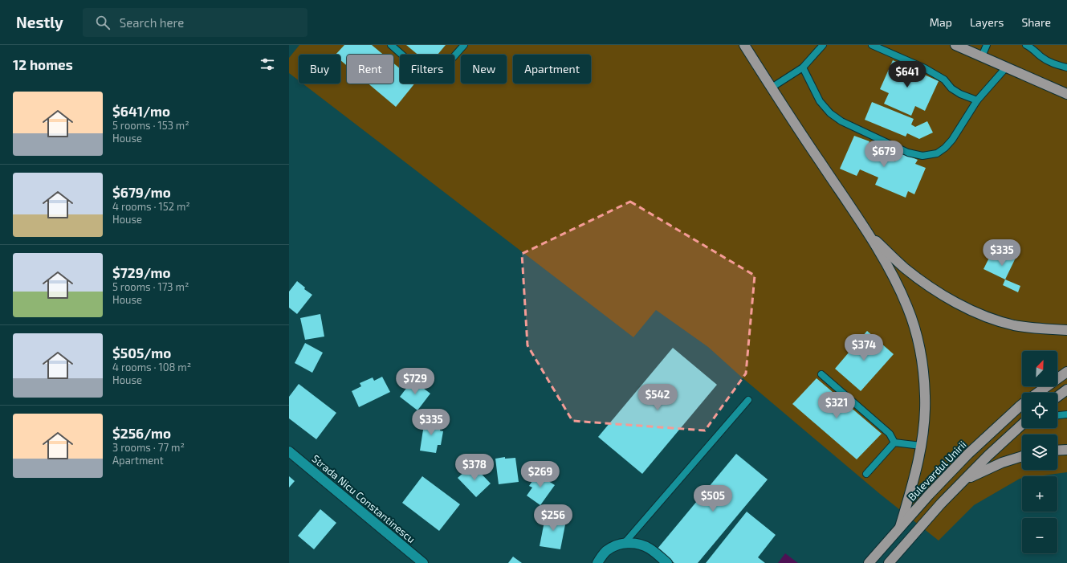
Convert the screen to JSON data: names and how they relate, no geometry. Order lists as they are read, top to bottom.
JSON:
{
  "streets": {
    "main road": ["Bulevardul Unirii"],
    "street": ["Strada Nicu Constantinescu"]
  },
  "north": "top right",
  "page": {
    "header": "Nestly",
    "search": "Search here",
    "nav": ["Map", "Layers", "Share"],
    "heading": "12 homes",
    "chip": [
      "Buy",
      "Rent",
      "Filters",
      "New",
      "Apartment"
    ],
    "price": [
      "$641",
      "$679",
      "$335",
      "$374",
      "$729",
      "$542",
      "$321",
      "$335",
      "$378",
      "$269",
      "$505",
      "$256"
    ],
    "list": [
      {
        "name": "$641/mo",
        "note": "5 rooms · 153 m² · House"
      },
      {
        "name": "$679/mo",
        "note": "4 rooms · 152 m² · House"
      },
      {
        "name": "$729/mo",
        "note": "5 rooms · 173 m² · House"
      },
      {
        "name": "$505/mo",
        "note": "4 rooms · 108 m² · House"
      },
      {
        "name": "$256/mo",
        "note": "3 rooms · 77 m² · Apartment"
      }
    ],
    "map_buttons": ["+", "−"]
  }
}
